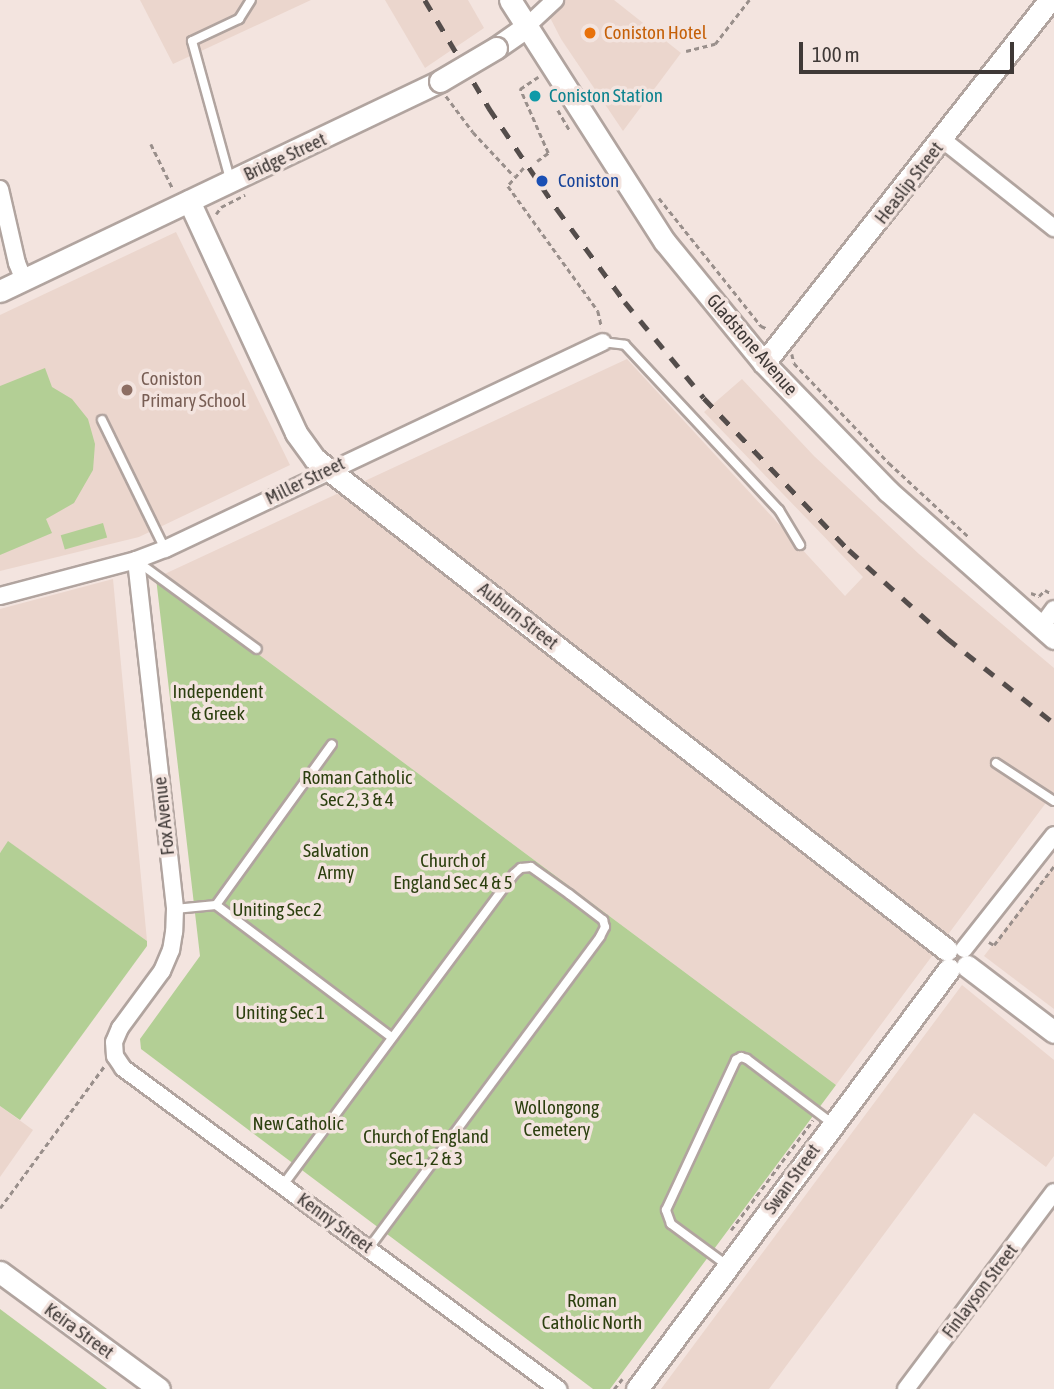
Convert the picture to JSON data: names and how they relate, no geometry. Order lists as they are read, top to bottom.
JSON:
{
  "streets": {
    "street": [
      "Bridge Street",
      "Heaslip Street",
      "Gladstone Avenue",
      "Miller Street",
      "Auburn Street",
      "Fox Avenue",
      "Swan Street",
      "Kenny Street",
      "Finlayson Street",
      "Keira Street"
    ]
  },
  "crossings": [
    ["Bridge Street", "Gladstone Avenue"],
    ["Bridge Street", "Auburn Street"],
    ["Heaslip Street", "Gladstone Avenue"],
    ["Miller Street", "Auburn Street"],
    ["Miller Street", "Fox Avenue"],
    ["Auburn Street", "Swan Street"],
    ["Fox Avenue", "Kenny Street"]
  ],
  "parks": [
    "Independent & Greek",
    "Roman Catholic Sec 2, 3 & 4",
    "Salvation Army",
    "Church of England Sec 4 & 5",
    "Uniting Sec 2",
    "Uniting Sec 1",
    "Wollongong Cemetery",
    "New Catholic",
    "Church of England Sec 1, 2 & 3",
    "Roman Catholic North"
  ],
  "places": [
    "Coniston Hotel",
    "Coniston Station",
    "Coniston",
    "Coniston Primary School"
  ],
  "scale_bar": "100 m"
}
